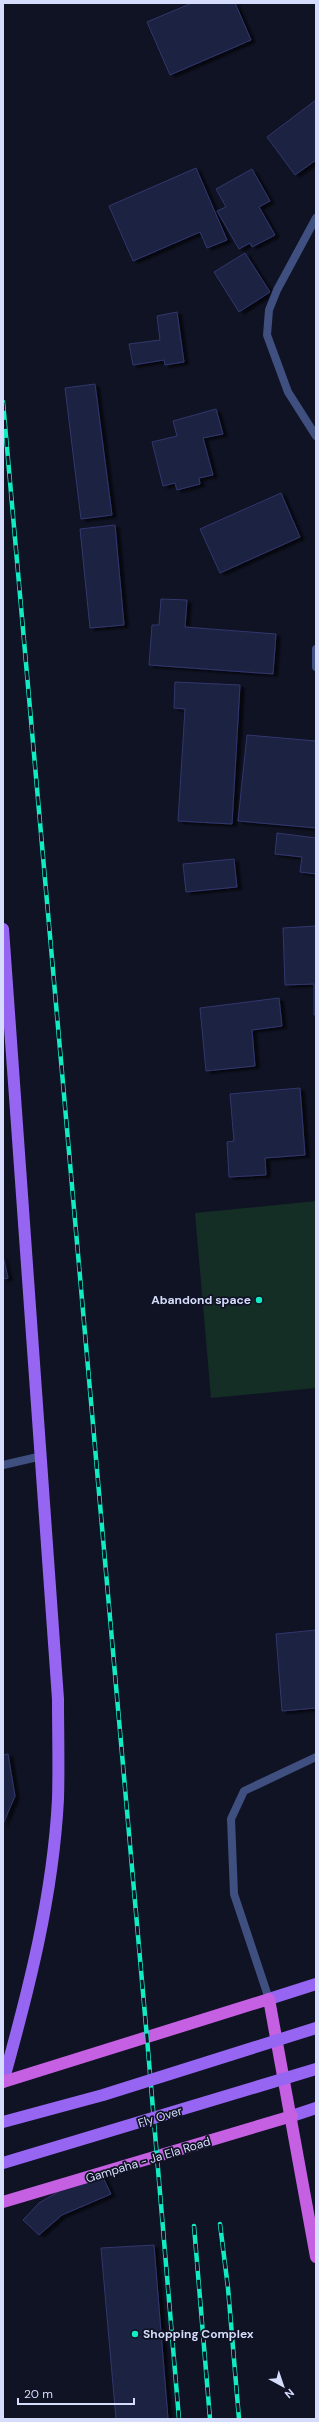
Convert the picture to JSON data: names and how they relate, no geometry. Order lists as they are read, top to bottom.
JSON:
{
  "streets": {
    "highway": ["Gampaha - Ja Ela Road"],
    "main road": ["Fly Over"]
  },
  "places": ["Abandond space", "Shopping Complex"],
  "scale_bar": "20 m",
  "north": "bottom right"
}
